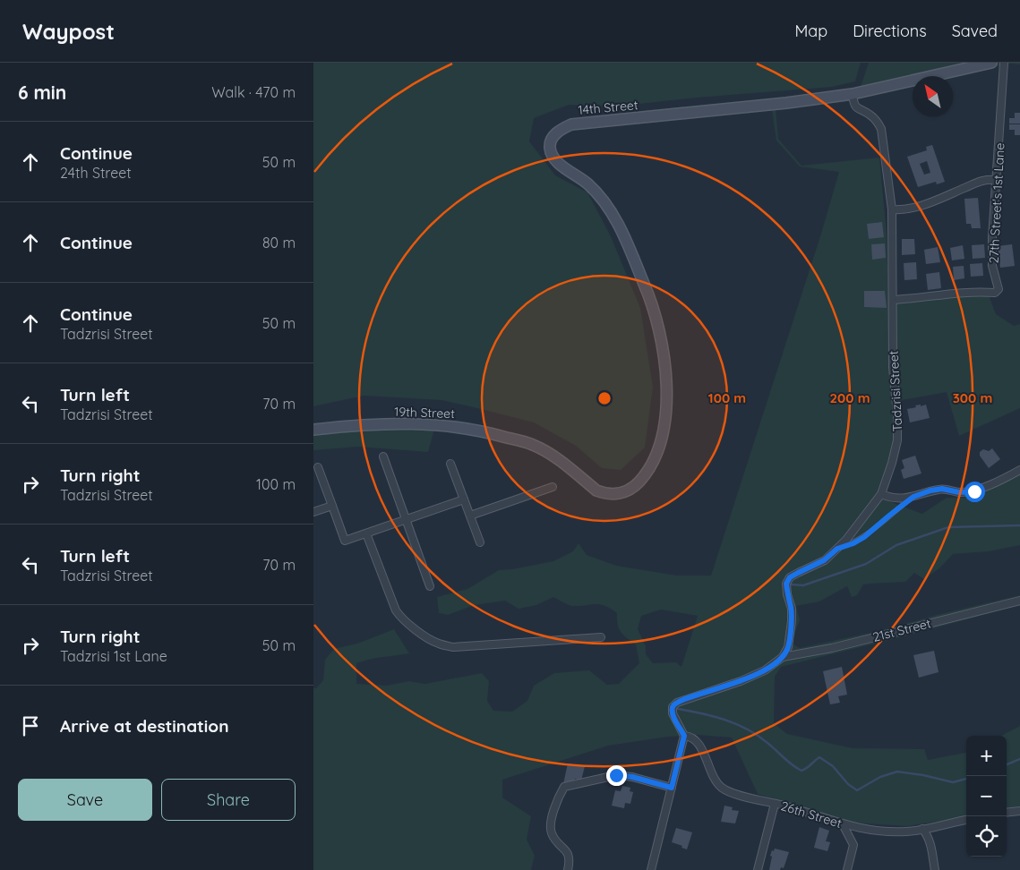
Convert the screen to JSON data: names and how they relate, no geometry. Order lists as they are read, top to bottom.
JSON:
{
  "streets": {
    "street": [
      "14th Street",
      "27th Street's 1st Lane",
      "Tadzrisi Street",
      "19th Street",
      "21st Street",
      "26th Street"
    ]
  },
  "crossings": [
    ["14th Street", "Tadzrisi Street"],
    ["14th Street", "19th Street"],
    ["27th Street's 1st Lane", "Tadzrisi Street"],
    ["Tadzrisi Street", "21st Street"]
  ],
  "north": "top left",
  "page": {
    "header": "Waypost",
    "nav": ["Map", "Directions", "Saved"],
    "heading": ["6 min", "Walk · 470 m"],
    "list": [
      ["Continue", "24th Street", "50 m"],
      ["Continue", "80 m"],
      ["Continue", "Tadzrisi Street", "50 m"],
      ["Turn left", "Tadzrisi Street", "70 m"],
      ["Turn right", "Tadzrisi Street", "100 m"],
      ["Turn left", "Tadzrisi Street", "70 m"],
      ["Turn right", "Tadzrisi 1st Lane", "50 m"],
      "Arrive at destination"
    ],
    "map_buttons": ["+", "−"],
    "buttons": ["Save", "Share"]
  },
  "rings": ["100 m", "200 m", "300 m"]
}
